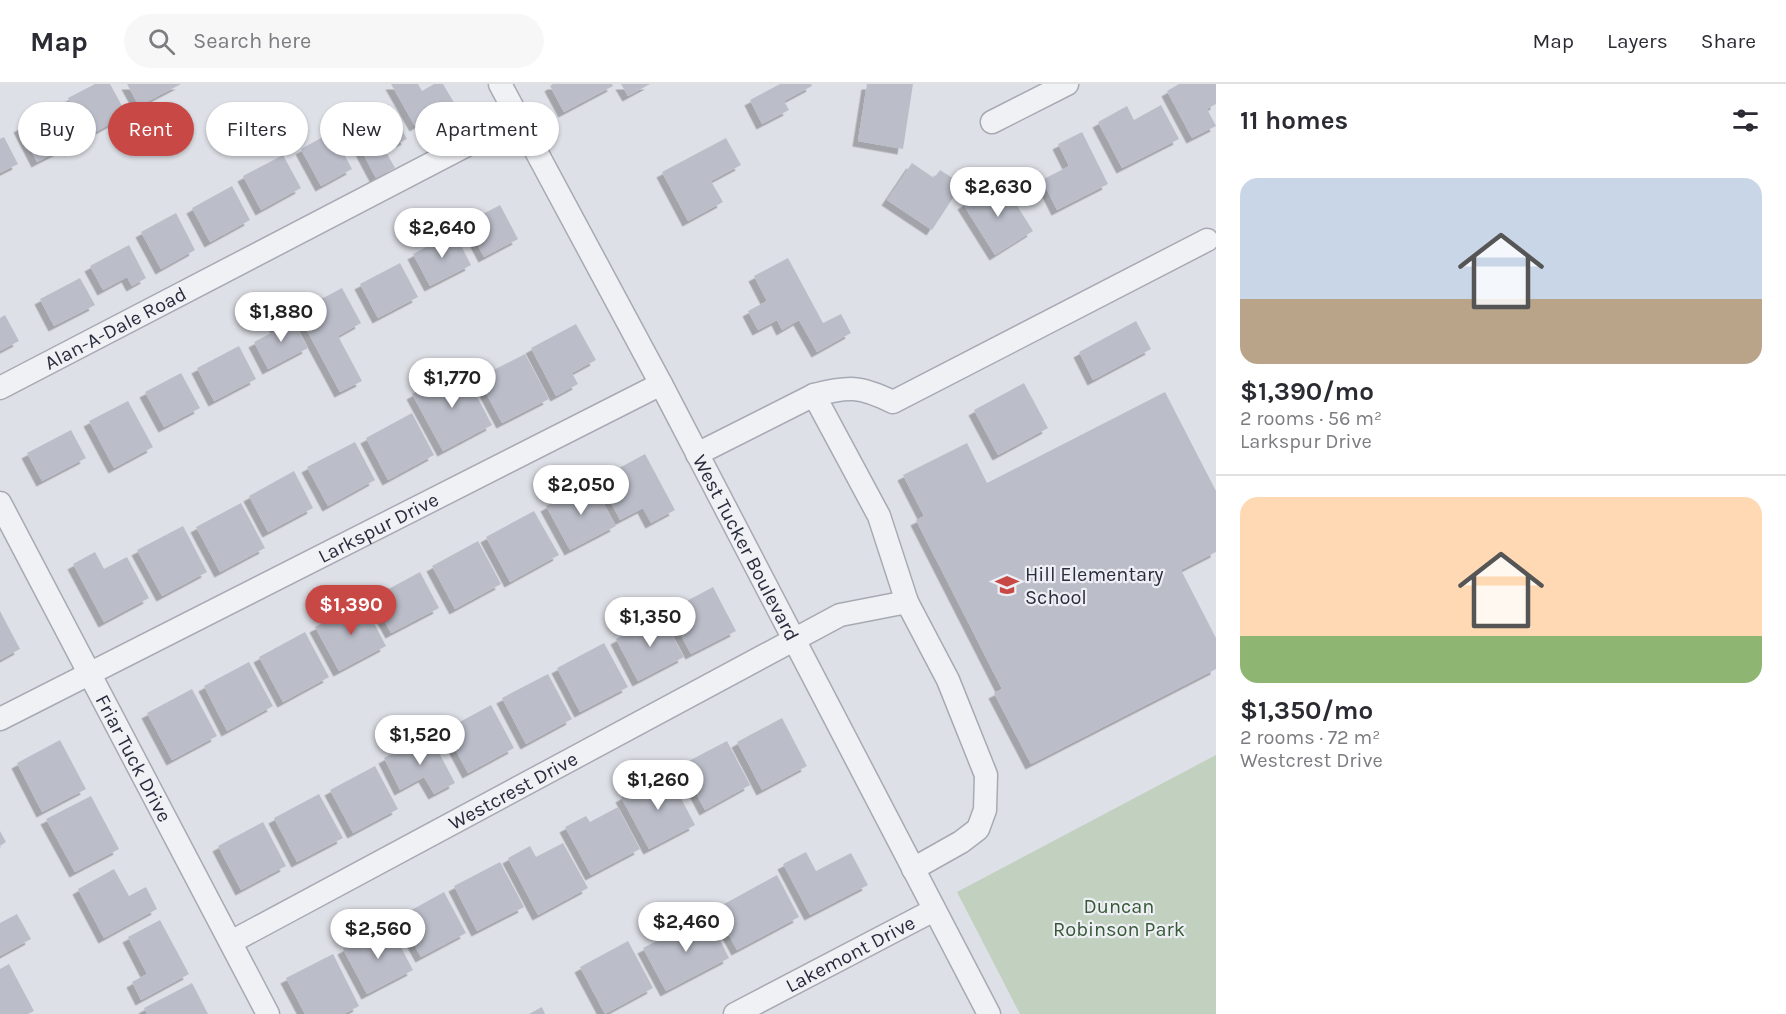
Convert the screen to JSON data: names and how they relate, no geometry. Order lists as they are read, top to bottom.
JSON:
{
  "streets": {
    "street": [
      "Alan-A-Dale Road",
      "Larkspur Drive",
      "West Tucker Boulevard",
      "Friar Tuck Drive",
      "Westcrest Drive",
      "Lakemont Drive"
    ]
  },
  "crossings": [
    ["Larkspur Drive", "West Tucker Boulevard"],
    ["Larkspur Drive", "Friar Tuck Drive"],
    ["West Tucker Boulevard", "Westcrest Drive"],
    ["West Tucker Boulevard", "Lakemont Drive"],
    ["Friar Tuck Drive", "Westcrest Drive"]
  ],
  "parks": ["Duncan Robinson Park"],
  "places": {
    "school or university": ["Hill Elementary School"]
  },
  "page": {
    "header": "Map",
    "search": "Search here",
    "nav": ["Map", "Layers", "Share"],
    "heading": "11 homes",
    "chip": [
      "Buy",
      "Rent",
      "Filters",
      "New",
      "Apartment"
    ],
    "list": [
      {
        "name": "$1,390/mo",
        "note": "2 rooms · 56 m² · Larkspur Drive"
      },
      {
        "name": "$1,350/mo",
        "note": "2 rooms · 72 m² · Westcrest Drive"
      }
    ],
    "price": [
      "$2,630",
      "$2,640",
      "$1,880",
      "$1,770",
      "$2,050",
      "$1,390",
      "$1,350",
      "$1,520",
      "$1,260",
      "$2,460",
      "$2,560"
    ]
  }
}
